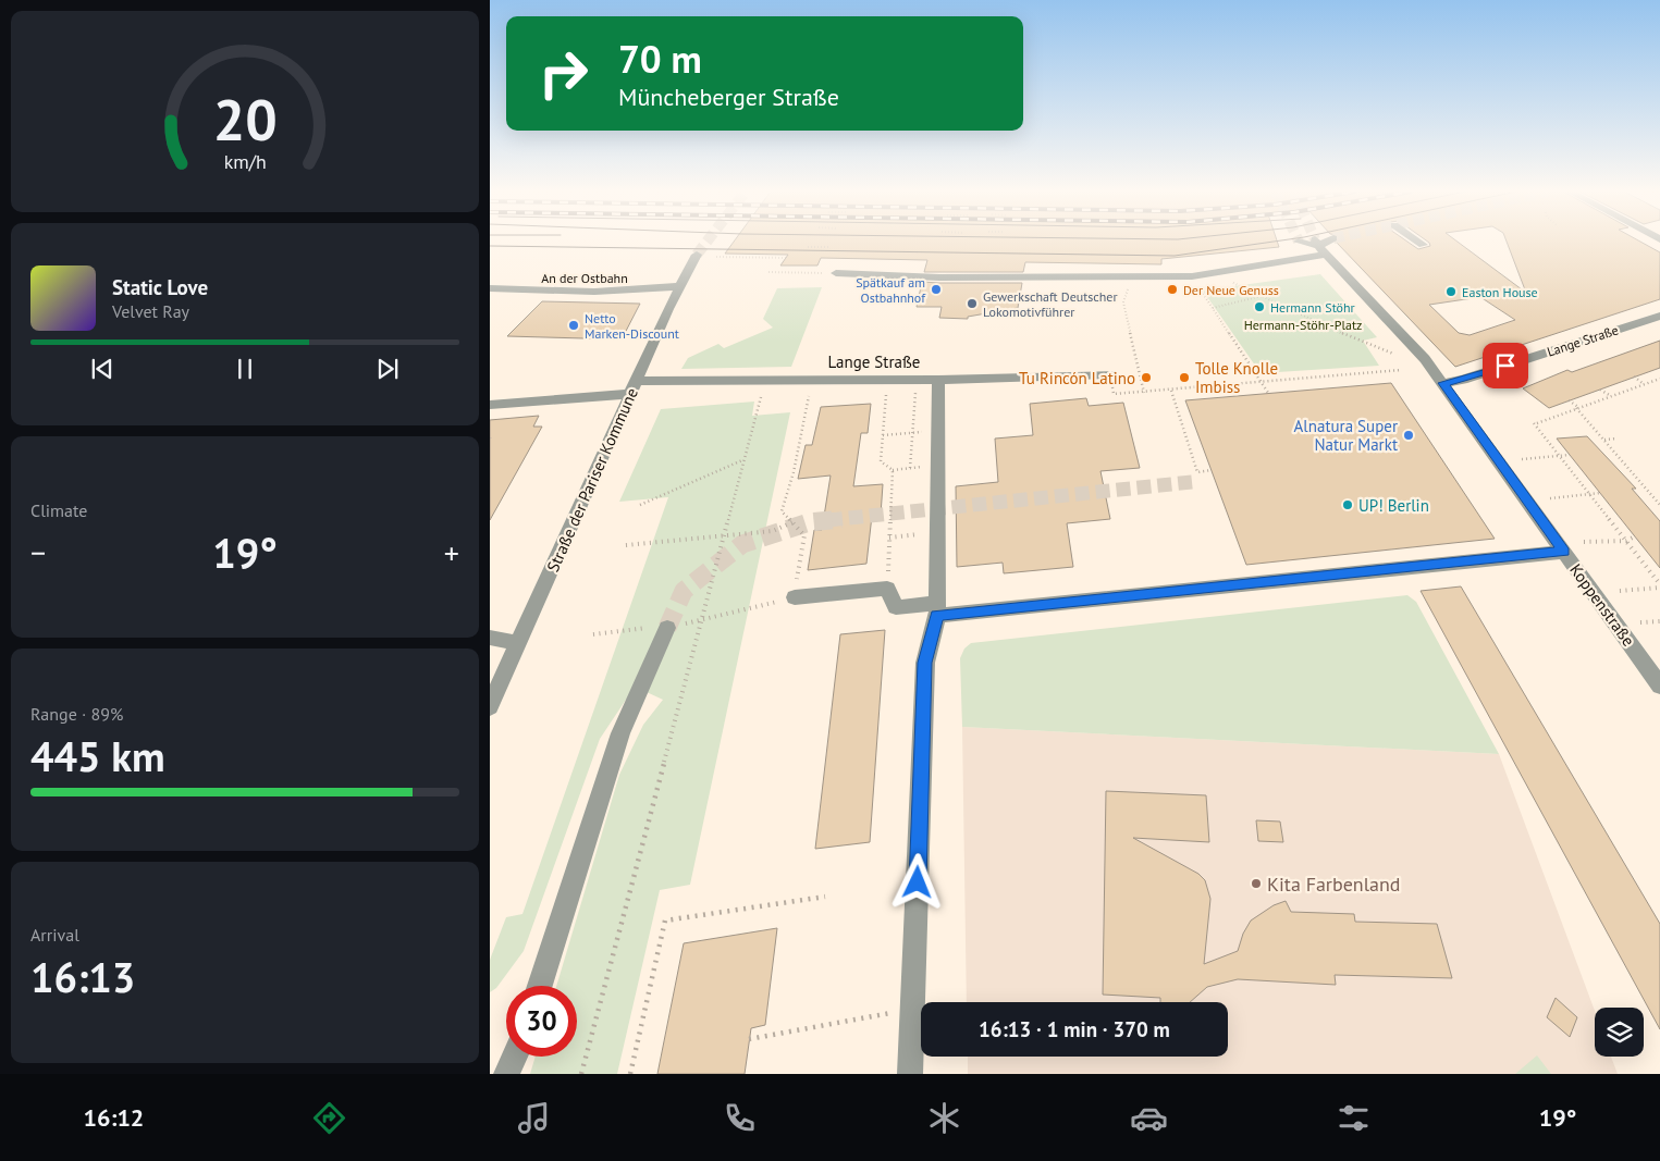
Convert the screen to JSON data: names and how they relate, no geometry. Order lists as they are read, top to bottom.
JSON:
{
  "streets": {
    "street": [
      "An der Ostbahn",
      "Lange Straße",
      "Straße der Pariser Kommune",
      "Koppenstraße"
    ]
  },
  "crossings": [
    ["An der Ostbahn", "Straße der Pariser Kommune"],
    ["Lange Straße", "Straße der Pariser Kommune"],
    ["Lange Straße", "Koppenstraße"]
  ],
  "parks": ["Hermann-Stöhr-Platz"],
  "places": [
    "Spätkauf am Ostbahnhof",
    "Der Neue Genuss",
    "Easton House",
    "Gewerkschaft Deutscher Lokomotivführer",
    "Hermann Stöhr",
    "Netto Marken-Discount",
    "Tu Rincón Latino",
    "Tolle Knolle Imbiss",
    "Alnatura Super Natur Markt",
    "UP! Berlin",
    "Kita Farbenland"
  ],
  "page": {
    "turn": ["70 m", "Müncheberger Straße"],
    "song": ["Static Love", "Velvet Ray"],
    "tile": [
      "Climate",
      ["Range · 89%", "445 km"],
      ["Arrival", "16:13"]
    ],
    "heat": ["−", "19°", "+"],
    "limit": "30",
    "trip": "16:13 · 1 min · 370 m",
    "tabs": ["16:12", "19°"],
    "gauge": ["20", "km/h"]
  }
}
